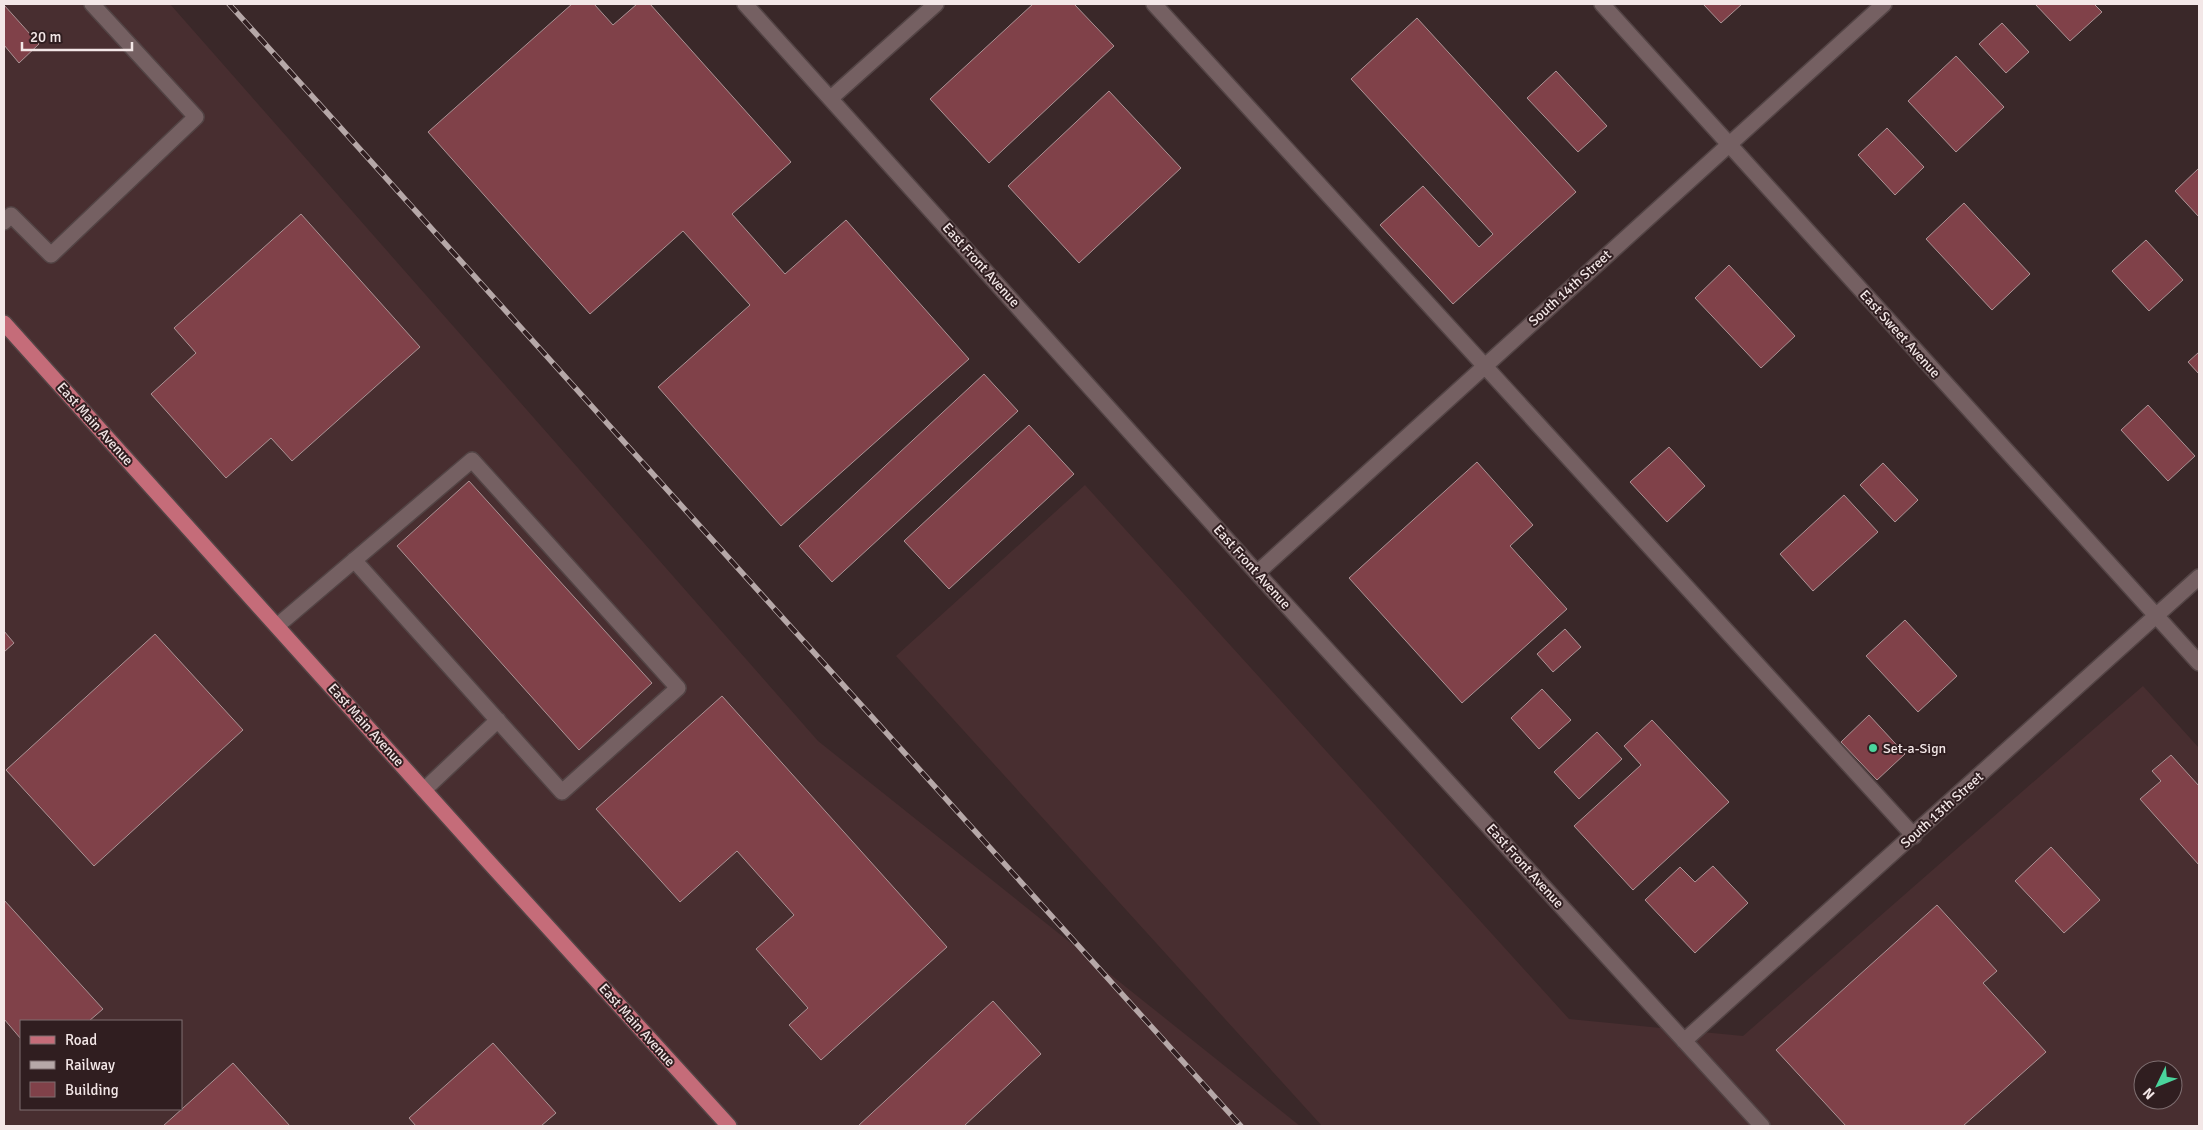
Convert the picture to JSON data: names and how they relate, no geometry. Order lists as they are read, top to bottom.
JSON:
{
  "streets": {
    "main road": ["East Main Avenue"],
    "street": [
      "East Front Avenue",
      "South 14th Street",
      "East Sweet Avenue",
      "South 13th Street"
    ]
  },
  "crossings": [
    ["East Front Avenue", "South 14th Street"],
    ["East Front Avenue", "South 13th Street"],
    ["South 14th Street", "East Sweet Avenue"],
    ["East Sweet Avenue", "South 13th Street"]
  ],
  "places": ["Set-a-Sign"],
  "legend": ["Road", "Railway", "Building"],
  "scale_bar": "20 m",
  "north": "bottom left"
}
